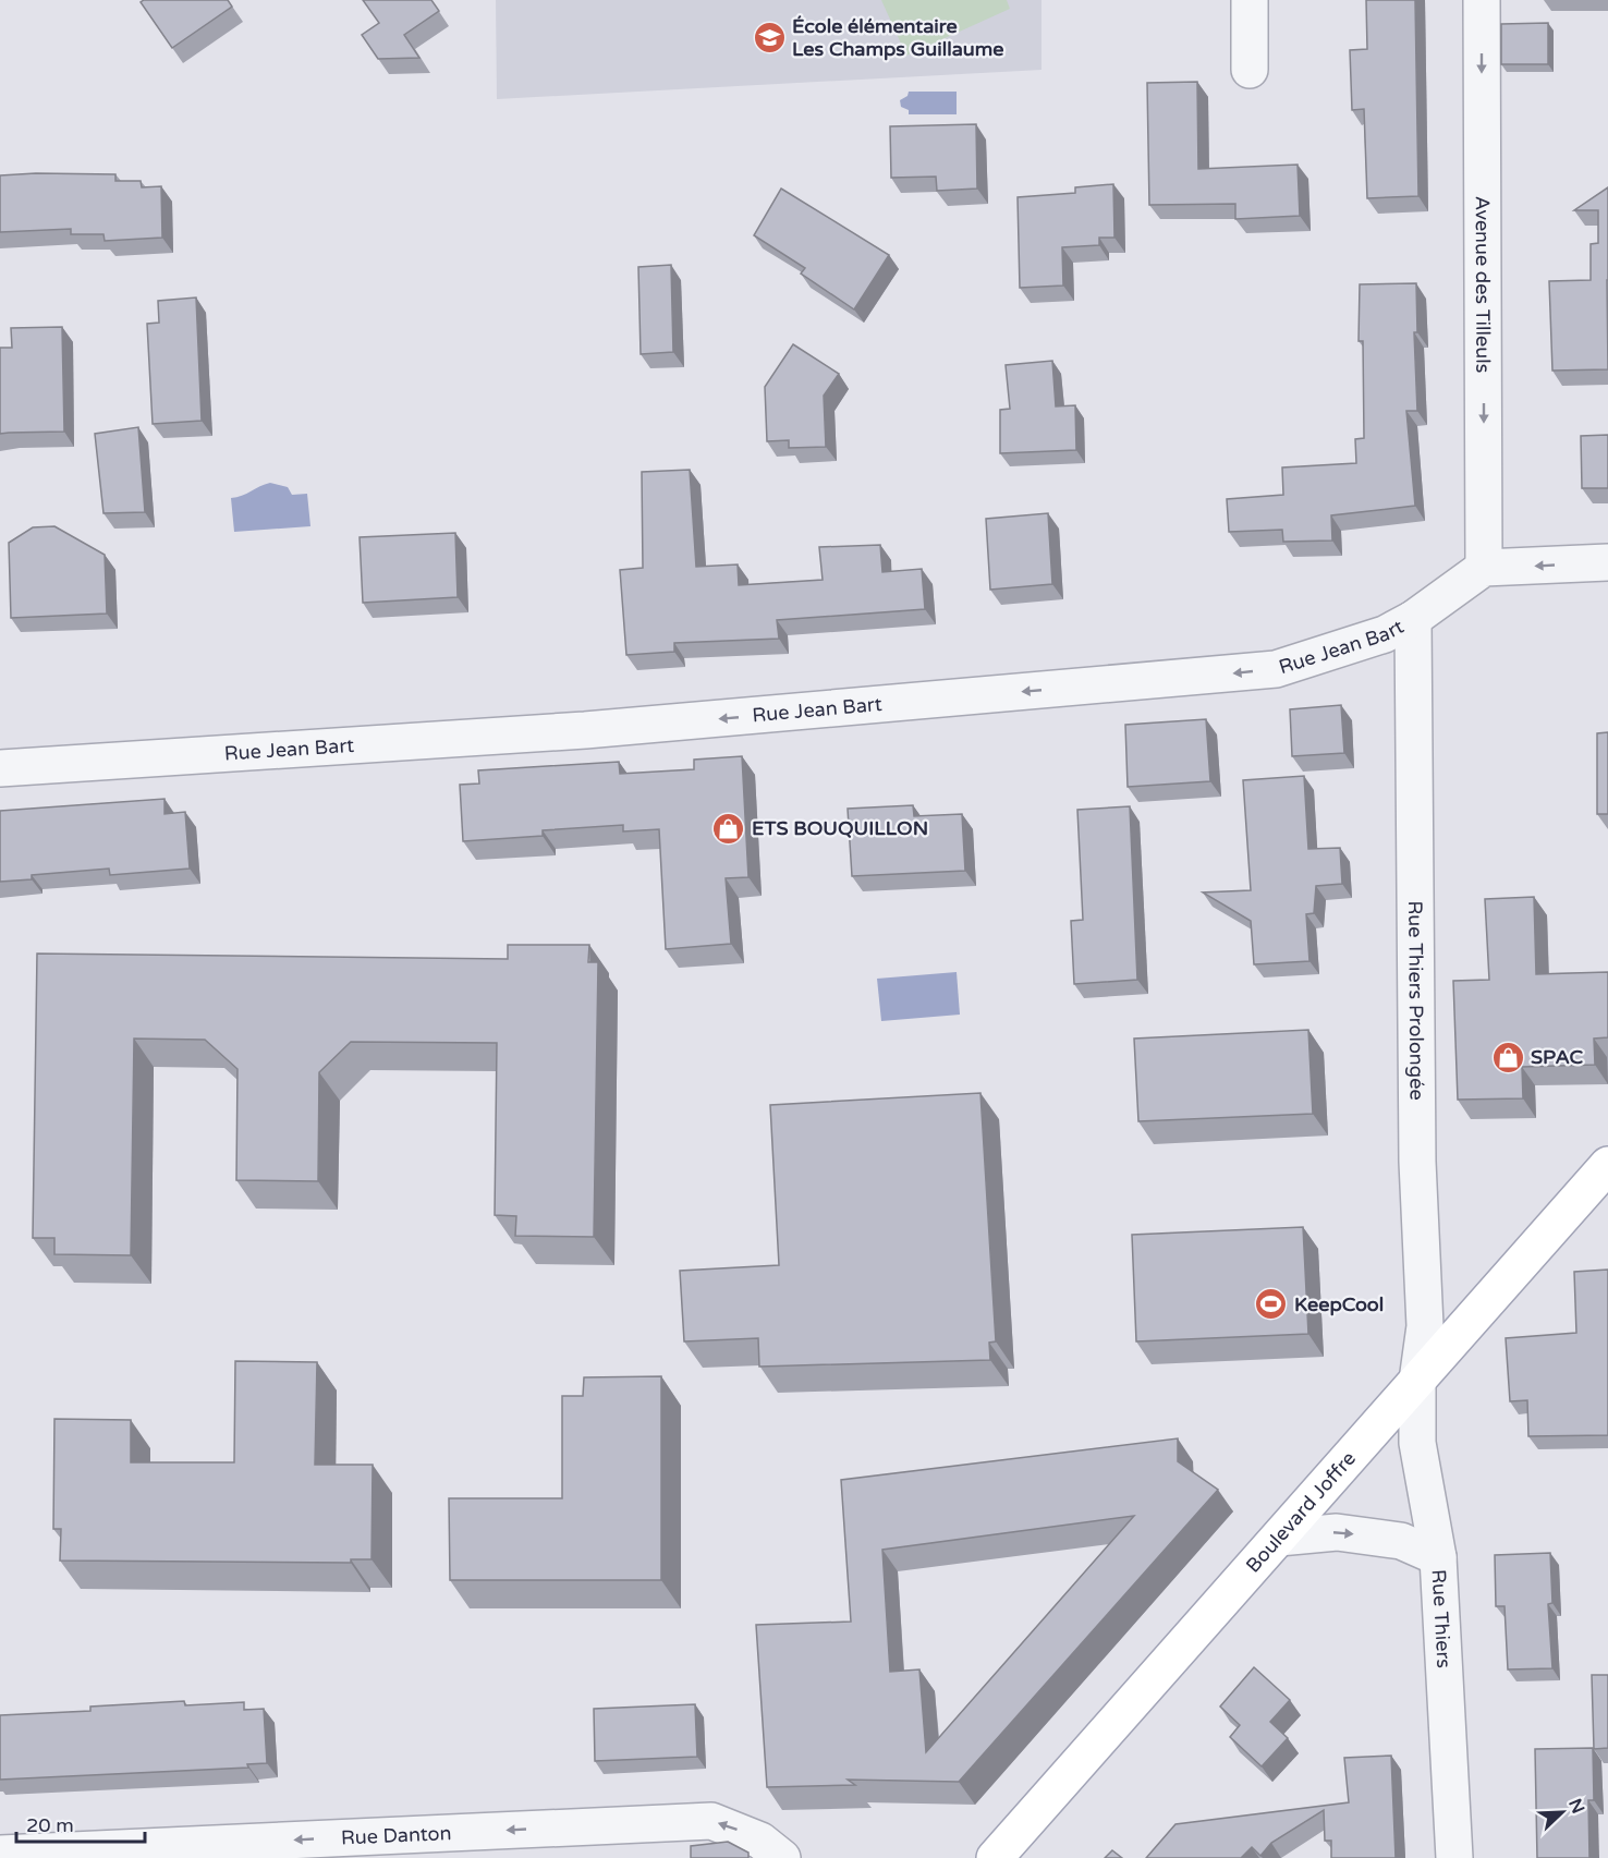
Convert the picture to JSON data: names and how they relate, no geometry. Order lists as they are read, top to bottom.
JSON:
{
  "streets": {
    "main road": ["Boulevard Joffre"],
    "street": [
      "Avenue des Tilleuls",
      "Rue Jean Bart",
      "Rue Thiers Prolongée",
      "Rue Thiers",
      "Rue Danton"
    ]
  },
  "crossings": [
    ["Avenue des Tilleuls", "Rue Jean Bart"],
    ["Rue Jean Bart", "Rue Thiers Prolongée"],
    ["Rue Thiers Prolongée", "Boulevard Joffre"],
    ["Rue Thiers Prolongée", "Rue Thiers"],
    ["Boulevard Joffre", "Rue Thiers"]
  ],
  "one_way": ["Avenue des Tilleuls", "Rue Jean Bart", "Rue Danton"],
  "places": {
    "school or university": ["École élémentaire Les Champs Guillaume"],
    "shop": ["ETS BOUQUILLON", "SPAC"],
    "sports": ["KeepCool"]
  },
  "scale_bar": "20 m",
  "north": "top right"
}
